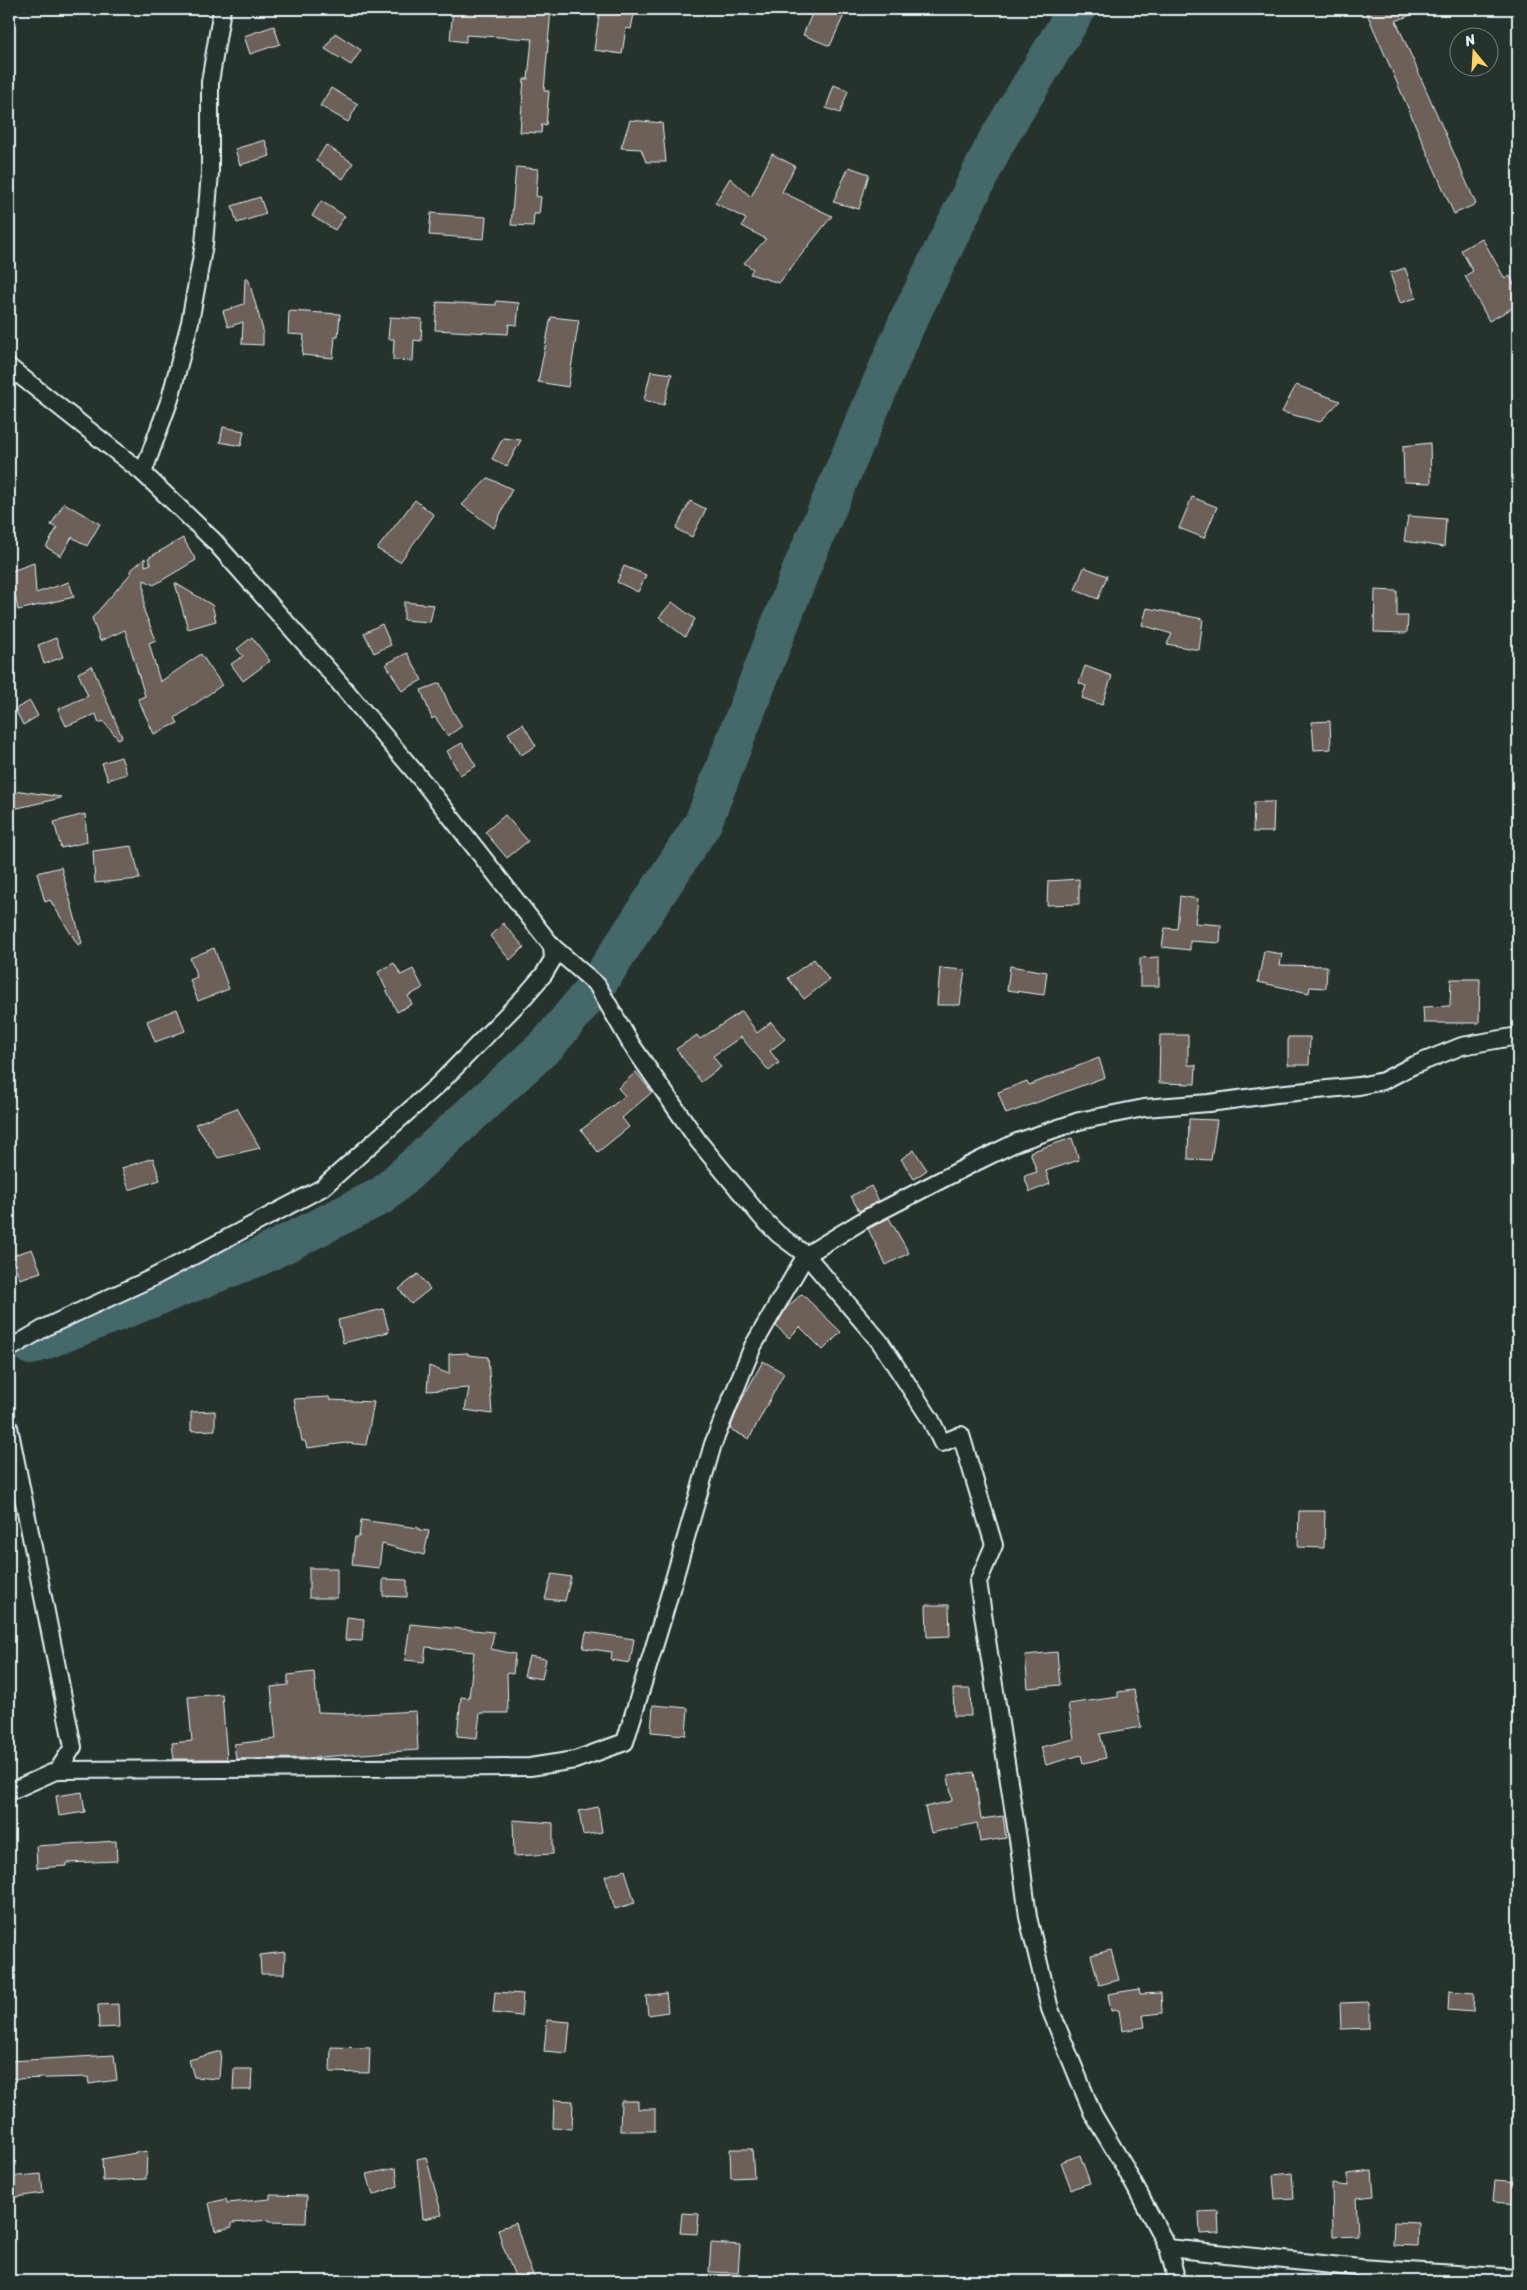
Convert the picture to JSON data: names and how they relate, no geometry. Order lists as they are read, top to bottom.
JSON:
{
  "north": "top"
}
